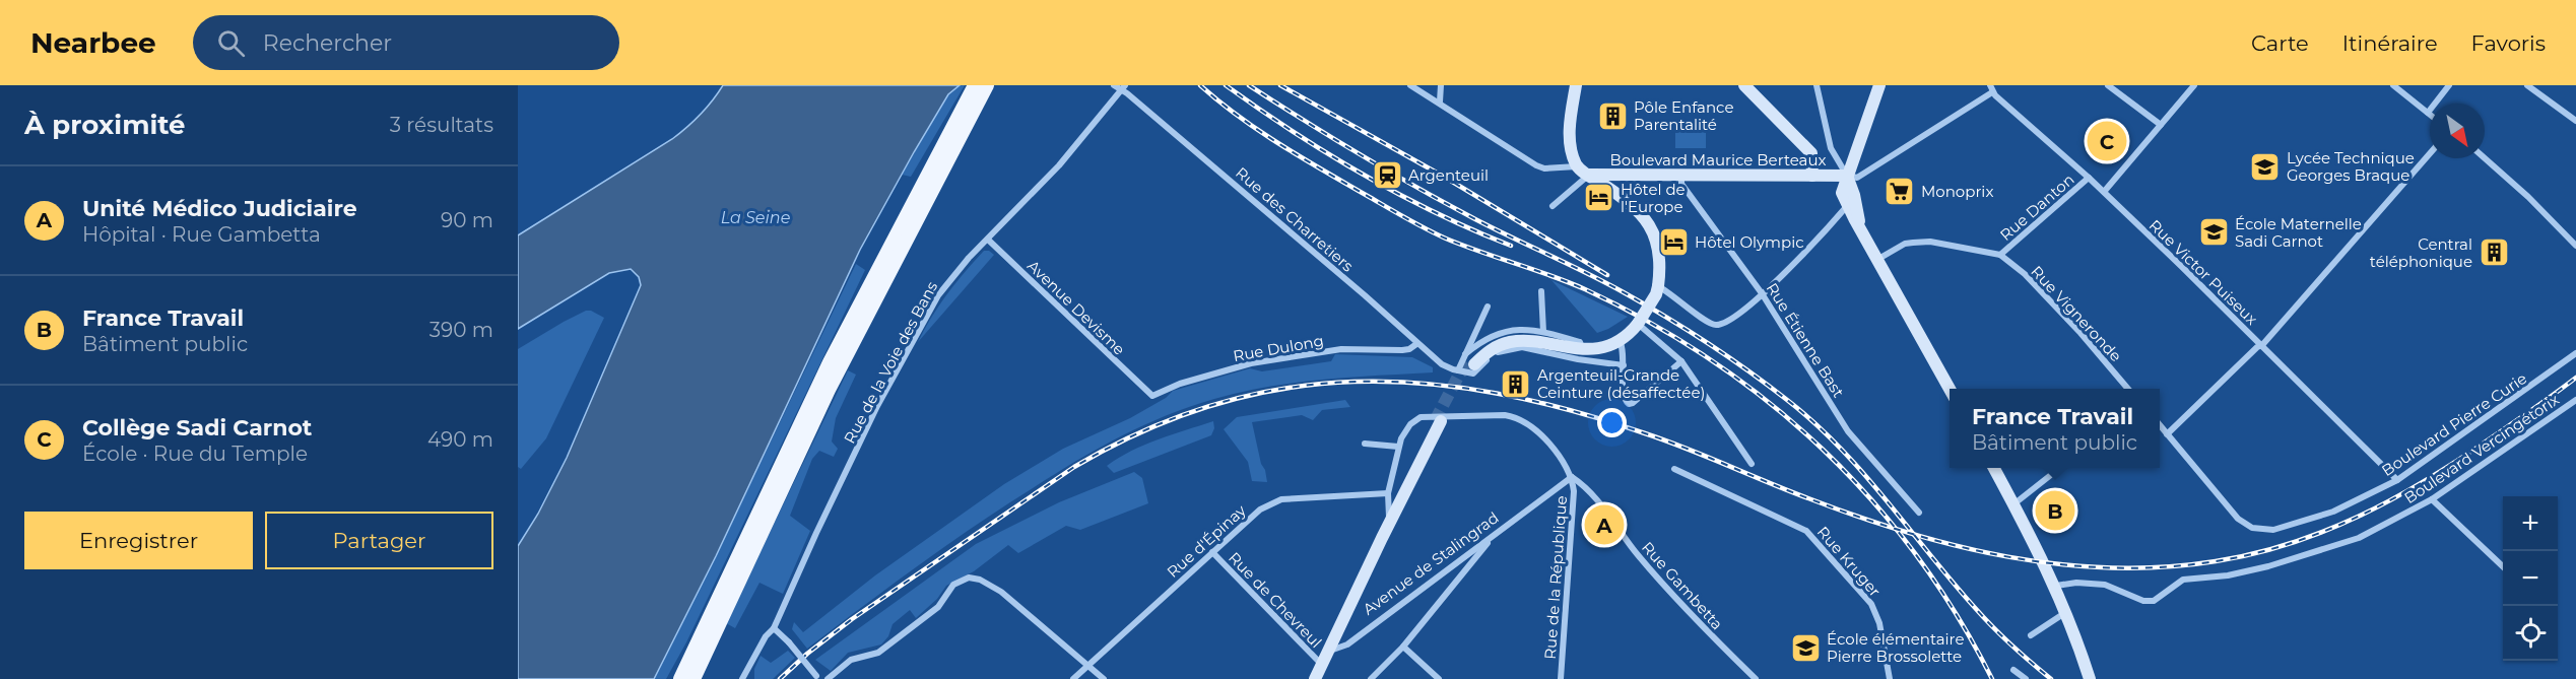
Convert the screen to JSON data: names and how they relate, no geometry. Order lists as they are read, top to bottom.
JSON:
{
  "streets": {
    "main road": ["Boulevard Maurice Berteaux"],
    "street": [
      "Rue Danton",
      "Rue des Charretiers",
      "Rue Victor Puiseux",
      "Avenue Devisme",
      "Rue Vigneronde",
      "Rue Étienne Bast",
      "Rue Dulong",
      "Rue de la Voie des Bans",
      "Boulevard Pierre Curie",
      "Boulevard Vercingétorix",
      "Rue d'Épinay",
      "Rue Kruger",
      "Avenue de Stalingrad",
      "Rue de la République",
      "Rue Gambetta",
      "Rue de Chevreul"
    ]
  },
  "crossings": [
    ["Boulevard Maurice Berteaux", "Rue Étienne Bast"],
    ["Rue Danton", "Rue Victor Puiseux"],
    ["Rue Danton", "Rue Vigneronde"],
    ["Rue des Charretiers", "Rue Dulong"],
    ["Rue des Charretiers", "Rue de la Voie des Bans"],
    ["Rue Victor Puiseux", "Boulevard Pierre Curie"],
    ["Avenue Devisme", "Rue Dulong"],
    ["Avenue Devisme", "Rue de la Voie des Bans"],
    ["Rue d'Épinay", "Rue de Chevreul"],
    ["Avenue de Stalingrad", "Rue de la République"],
    ["Avenue de Stalingrad", "Rue Gambetta"],
    ["Rue de la République", "Rue Gambetta"]
  ],
  "water": ["La Seine"],
  "places": {
    "building": ["Pôle Enfance Parentalité", "Central téléphonique", "Argenteuil-Grande Ceinture (désaffectée)"],
    "school or university": ["Lycée Technique Georges Braque", "École Maternelle Sadi Carnot", "École élémentaire Pierre Brossolette"],
    "station": ["Argenteuil"],
    "supermarket": ["Monoprix"],
    "hotel": ["Hôtel de l'Europe", "Hôtel Olympic"]
  },
  "north": "bottom right",
  "page": {
    "header": "Nearbee",
    "search": "Rechercher",
    "nav": ["Carte", "Itinéraire", "Favoris"],
    "heading": ["À proximité", "3 résultats"],
    "pins": ["C", "B", "A"],
    "list": [
      {
        "mark": "A",
        "name": "Unité Médico Judiciaire",
        "note": "Hôpital · Rue Gambetta",
        "value": "90 m"
      },
      {
        "mark": "B",
        "name": "France Travail",
        "note": "Bâtiment public",
        "value": "390 m"
      },
      {
        "mark": "C",
        "name": "Collège Sadi Carnot",
        "note": "École · Rue du Temple",
        "value": "490 m"
      }
    ],
    "popup": ["France Travail", "Bâtiment public"],
    "buttons": ["Enregistrer", "Partager"],
    "map_buttons": ["+", "−"]
  }
}
